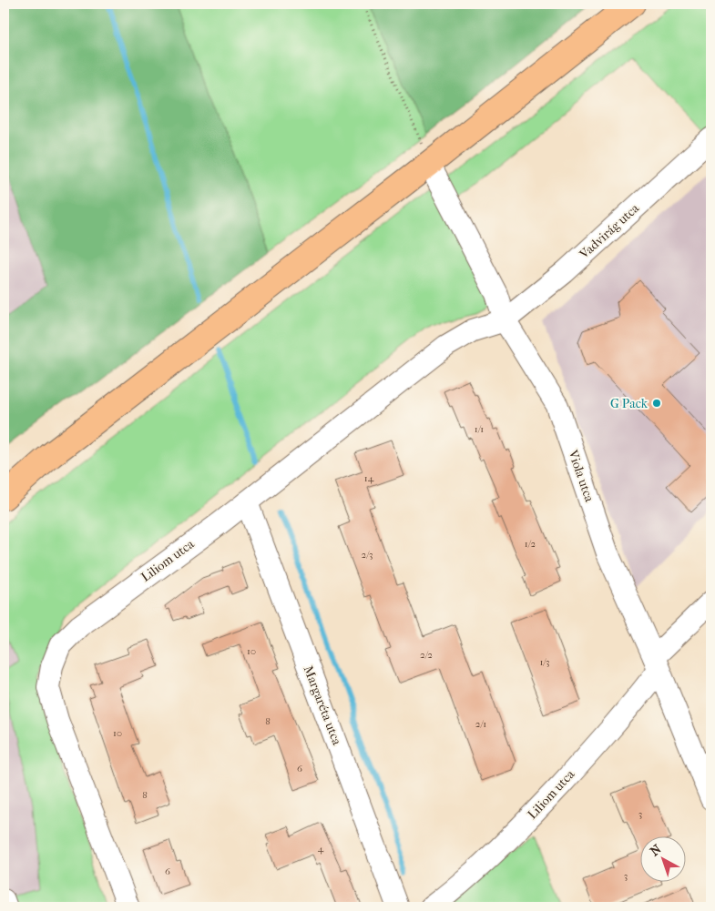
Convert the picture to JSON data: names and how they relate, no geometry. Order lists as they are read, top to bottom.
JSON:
{
  "streets": {
    "street": [
      "Vadvirág utca",
      "Viola utca",
      "Liliom utca",
      "Margaréta utca"
    ]
  },
  "crossings": [
    ["Vadvirág utca", "Viola utca"],
    ["Vadvirág utca", "Liliom utca"],
    ["Viola utca", "Liliom utca"],
    ["Liliom utca", "Margaréta utca"]
  ],
  "places": ["G Pack"],
  "house_numbers": [
    "1/1",
    "14",
    "1/2",
    "2/3",
    "10",
    "2/2",
    "1/3",
    "8",
    "2/1",
    "10",
    "6",
    "8",
    "3",
    "4",
    "6",
    "3"
  ],
  "north": "top left"
}
